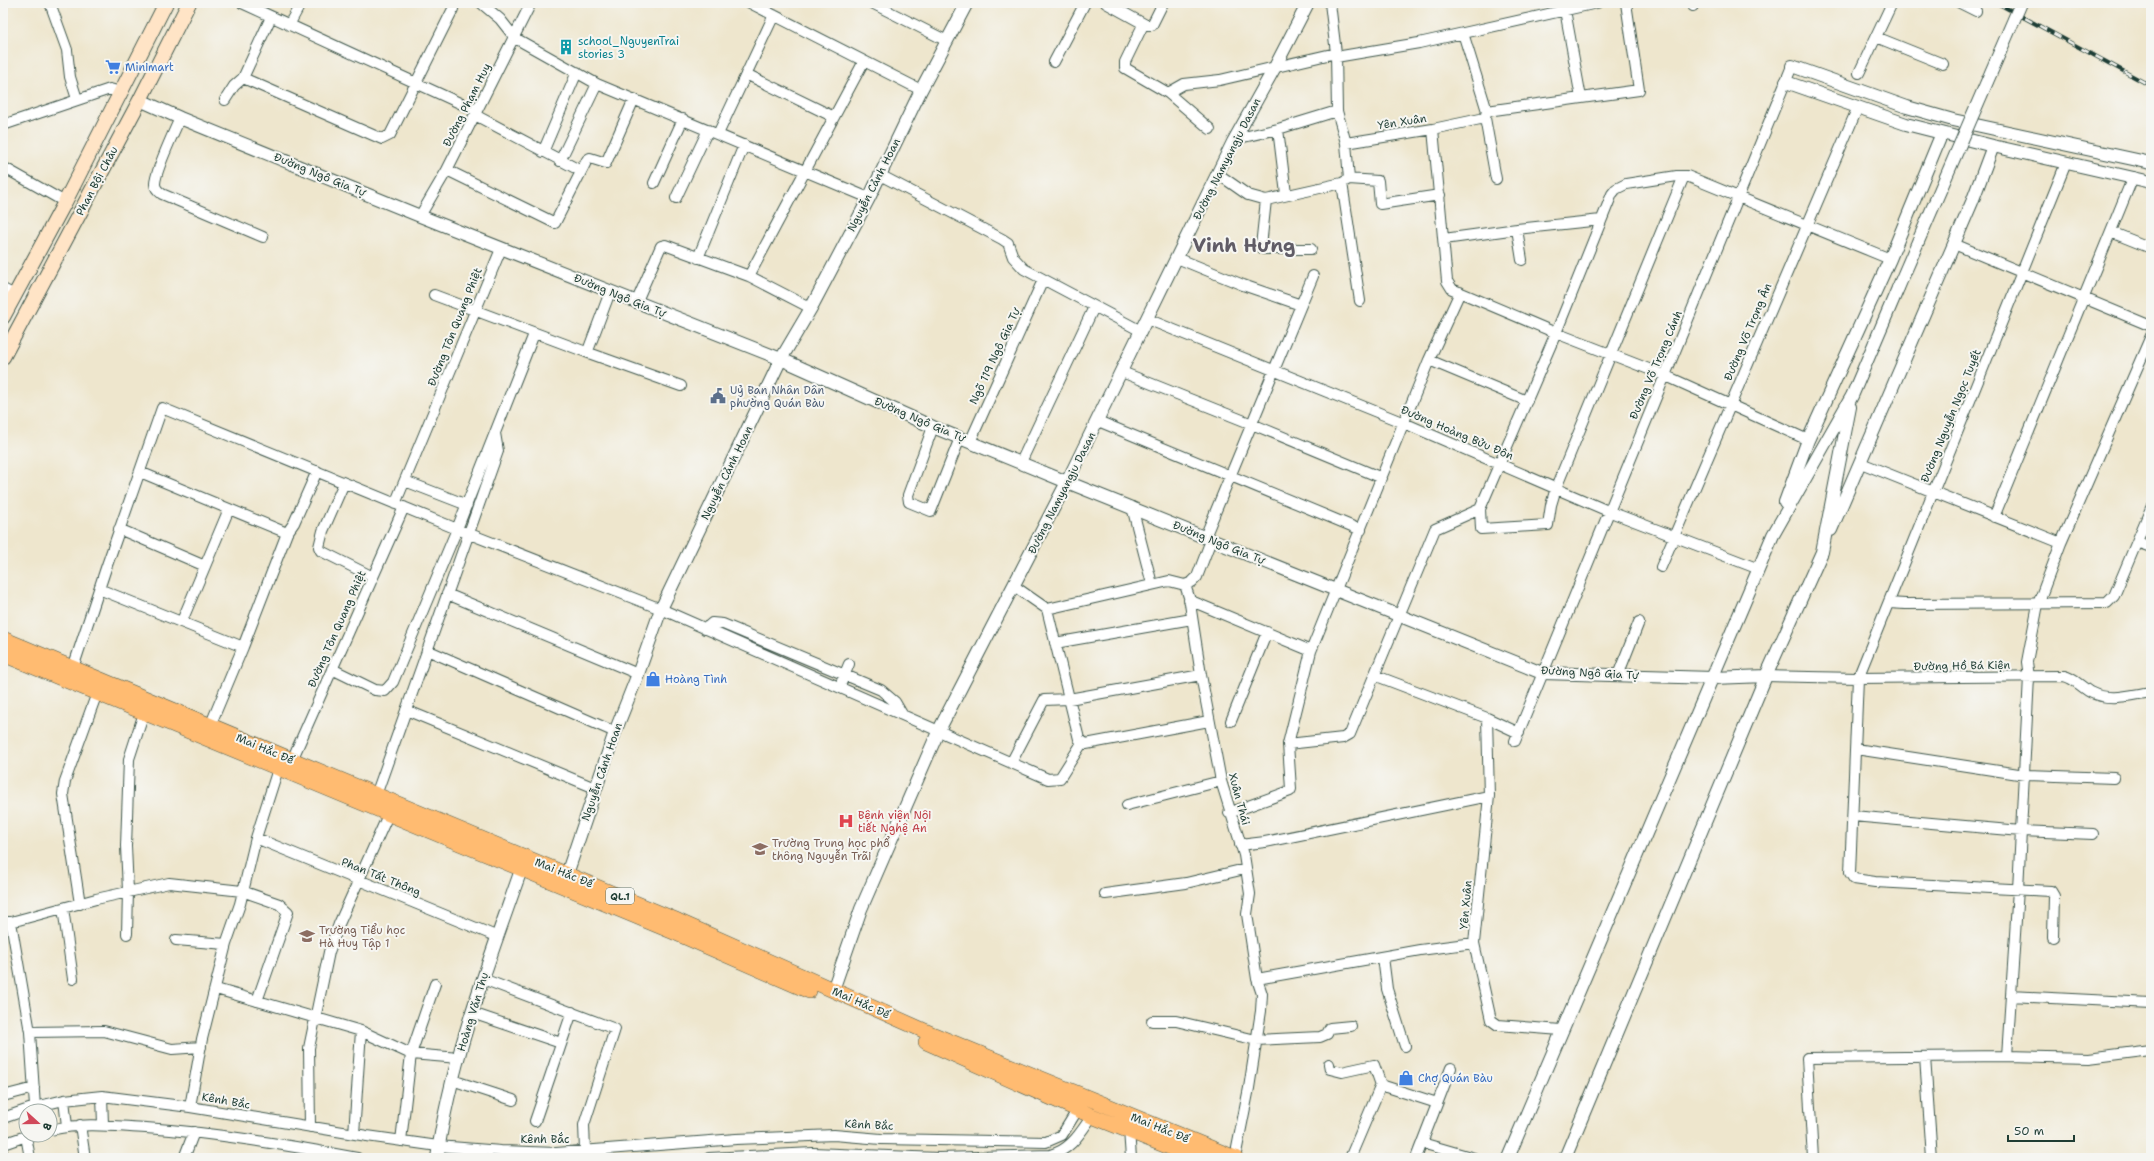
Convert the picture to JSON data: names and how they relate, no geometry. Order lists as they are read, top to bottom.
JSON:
{
  "streets": {
    "main road": ["Phan Bội Châu", "Mai Hắc Đế", "QL.1"],
    "street": [
      "Đường Phạm Huy",
      "Yên Xuân",
      "Đường Namyangju Dasan",
      "Đường Ngô Gia Tự",
      "Nguyễn Cảnh Hoan",
      "Đường Tôn Quang Phiệt",
      "Đường Võ Trọng Ân",
      "Ngõ 119 Ngô Gia Tự",
      "Đường Võ Trọng Cánh",
      "Đường Nguyễn Ngọc Tuyết",
      "Đường Hoàng Bửu Đôn",
      "Đường Hồ Bá Kiện",
      "Xuân Thái",
      "Phan Tất Thông",
      "Hoàng Văn Thụ",
      "Kênh Bắc"
    ]
  },
  "crossings": [
    ["Đường Phạm Huy", "Đường Ngô Gia Tự"],
    ["Yên Xuân", "Đường Võ Trọng Cánh"],
    ["Đường Namyangju Dasan", "Đường Ngô Gia Tự"],
    ["Đường Namyangju Dasan", "Đường Hoàng Bửu Đôn"],
    ["Đường Namyangju Dasan", "Mai Hắc Đế"],
    ["Đường Ngô Gia Tự", "Phan Bội Châu"],
    ["Đường Ngô Gia Tự", "Nguyễn Cảnh Hoan"],
    ["Đường Ngô Gia Tự", "Đường Tôn Quang Phiệt"],
    ["Đường Ngô Gia Tự", "Ngõ 119 Ngô Gia Tự"],
    ["Đường Ngô Gia Tự", "Đường Võ Trọng Cánh"],
    ["Đường Ngô Gia Tự", "Đường Hồ Bá Kiện"],
    ["Nguyễn Cảnh Hoan", "Mai Hắc Đế"],
    ["Đường Tôn Quang Phiệt", "Mai Hắc Đế"],
    ["Đường Võ Trọng Ân", "Đường Hoàng Bửu Đôn"],
    ["Đường Võ Trọng Cánh", "Đường Hoàng Bửu Đôn"],
    ["Đường Nguyễn Ngọc Tuyết", "Đường Hồ Bá Kiện"],
    ["Mai Hắc Đế", "Xuân Thái"],
    ["Mai Hắc Đế", "Hoàng Văn Thụ"],
    ["Phan Tất Thông", "Hoàng Văn Thụ"],
    ["Hoàng Văn Thụ", "Kênh Bắc"]
  ],
  "districts": ["Vinh Hưng"],
  "places": {
    "building": ["school_NguyenTrai stories 3"],
    "supermarket": ["Minimart"],
    "public building": ["Uỷ Ban Nhân Dân phường Quán Bàu"],
    "shop": ["Hoàng Tình", "Chợ Quán Bàu"],
    "hospital": ["Bệnh viện Nội tiết Nghệ An"],
    "school or university": ["Trường Trung học phổ thông Nguyễn Trãi", "Trường Tiểu học Hà Huy Tập 1"]
  },
  "scale_bar": "50 m",
  "north": "right"
}
